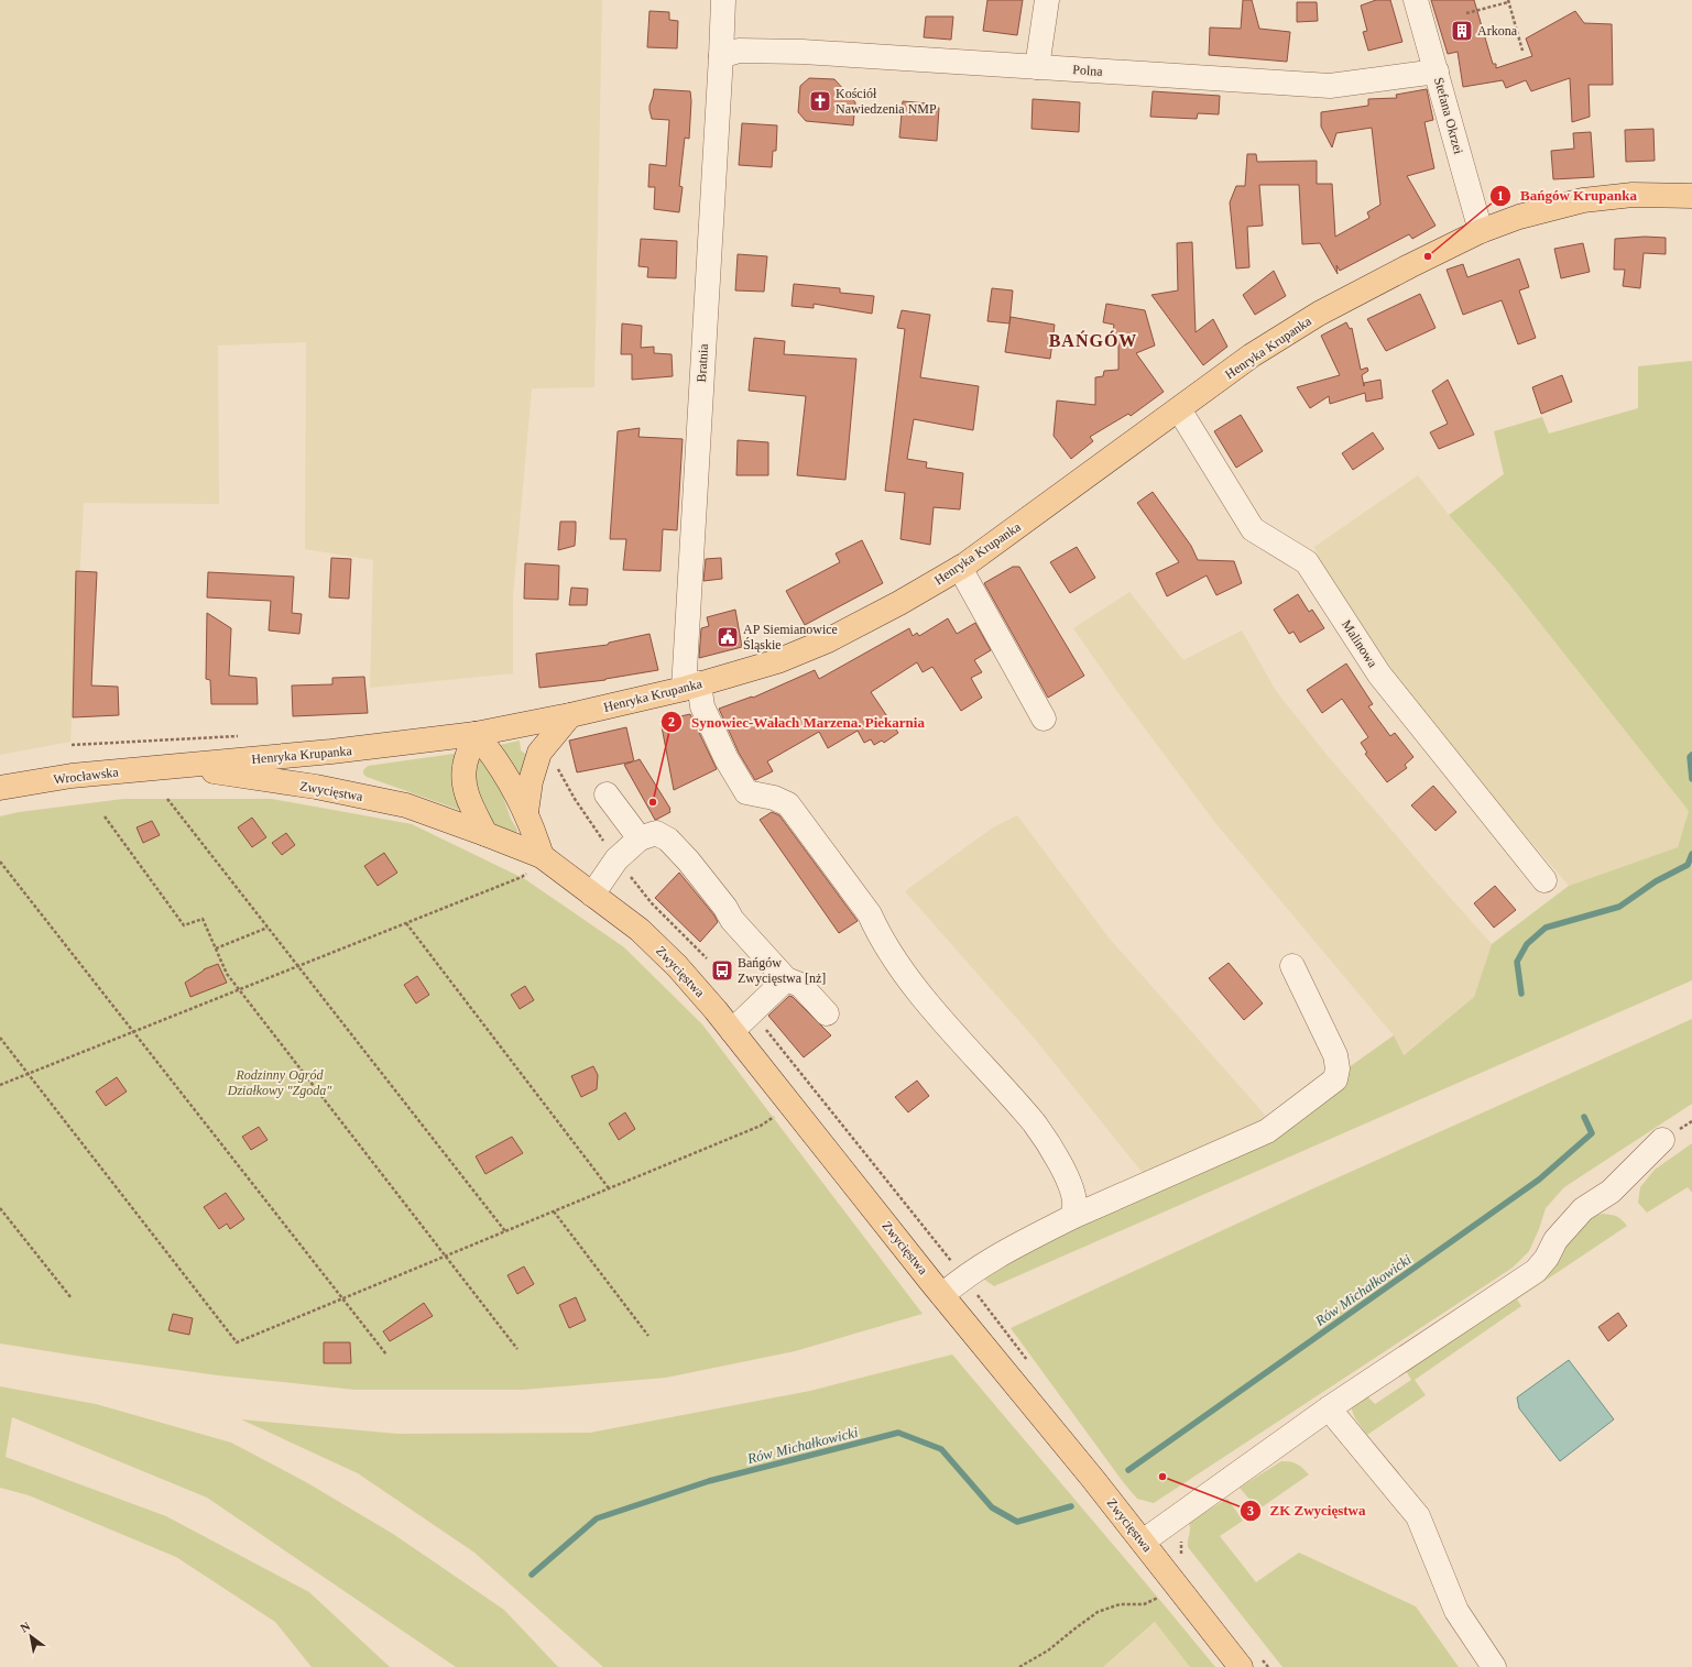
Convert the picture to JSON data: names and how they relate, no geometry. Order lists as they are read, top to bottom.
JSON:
{
  "streets": {
    "main road": ["Henryka Krupanka", "Wrocławska", "Zwycięstwa"],
    "street": [
      "Polna",
      "Stefana Okrzei",
      "Bratnia",
      "Malinowa"
    ]
  },
  "crossings": [
    ["Polna", "Stefana Okrzei"],
    ["Polna", "Bratnia"],
    ["Stefana Okrzei", "Henryka Krupanka"],
    ["Henryka Krupanka", "Bratnia"],
    ["Henryka Krupanka", "Malinowa"],
    ["Henryka Krupanka", "Wrocławska"],
    ["Henryka Krupanka", "Zwycięstwa"],
    ["Wrocławska", "Zwycięstwa"]
  ],
  "districts": ["BAŃGÓW"],
  "water": ["Rów Michałkowicki"],
  "parks": ["Rodzinny Ogród Działkowy \"Zgoda\""],
  "places": {
    "building": ["Arkona"],
    "church": ["Kościół Nawiedzenia NMP"],
    "other": ["Bańgów Krupanka", "Synowiec-Wałach Marzena. Piekarnia", "ZK Zwycięstwa"],
    "public building": ["AP Siemianowice Śląskie"],
    "bus stop": ["Bańgów Zwycięstwa [nż]"]
  },
  "north": "top left"
}
